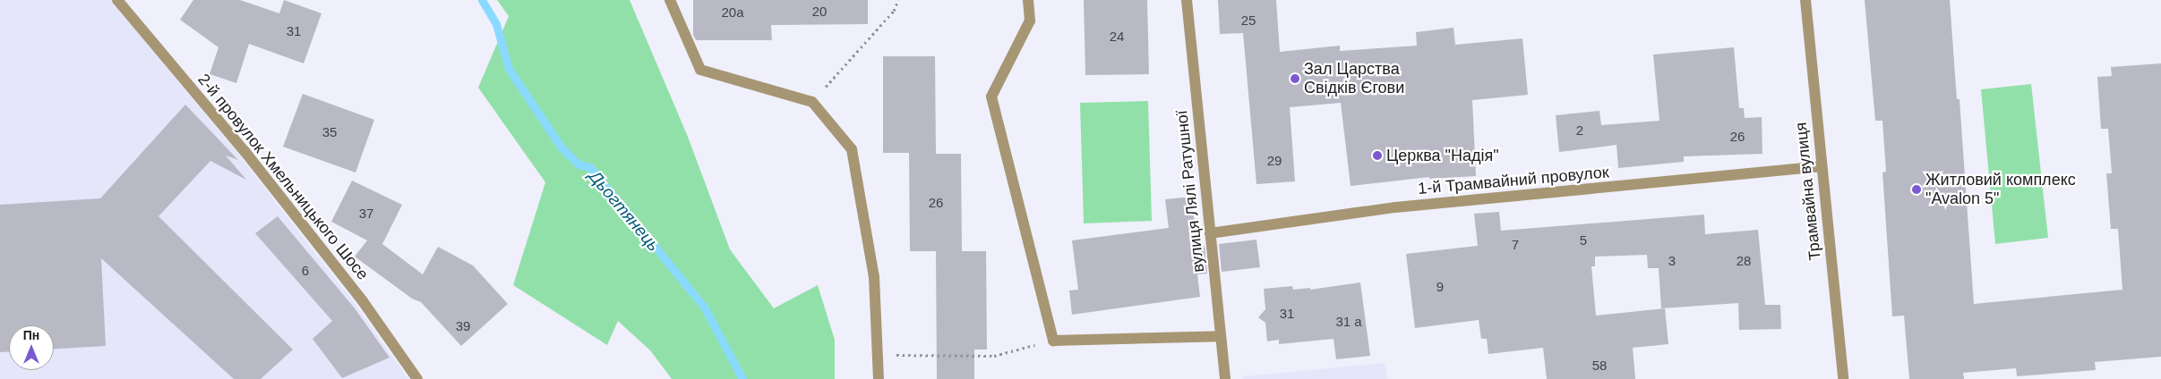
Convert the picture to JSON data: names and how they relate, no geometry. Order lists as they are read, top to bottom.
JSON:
{
  "streets": {
    "street": [
      "2-й провулок Хмельницького Шосе",
      "1-й Трамвайний провулок",
      "вулиця Лялі Ратушної",
      "Трамвайна вулиця"
    ]
  },
  "crossings": [
    ["1-й Трамвайний провулок", "вулиця Лялі Ратушної"],
    ["1-й Трамвайний провулок", "Трамвайна вулиця"]
  ],
  "water": ["Дьогтянець"],
  "places": ["Зал Царства Свідків Єгови", "Церква \"Надія\"", "Житловий комплекс \"Avalon 5\""],
  "house_numbers": [
    "20",
    "20а",
    "25",
    "31",
    "24",
    "2",
    "35",
    "26",
    "29",
    "26",
    "37",
    "5",
    "7",
    "3",
    "28",
    "6",
    "9",
    "31",
    "31 а",
    "39",
    "58"
  ],
  "north": "top"
}
